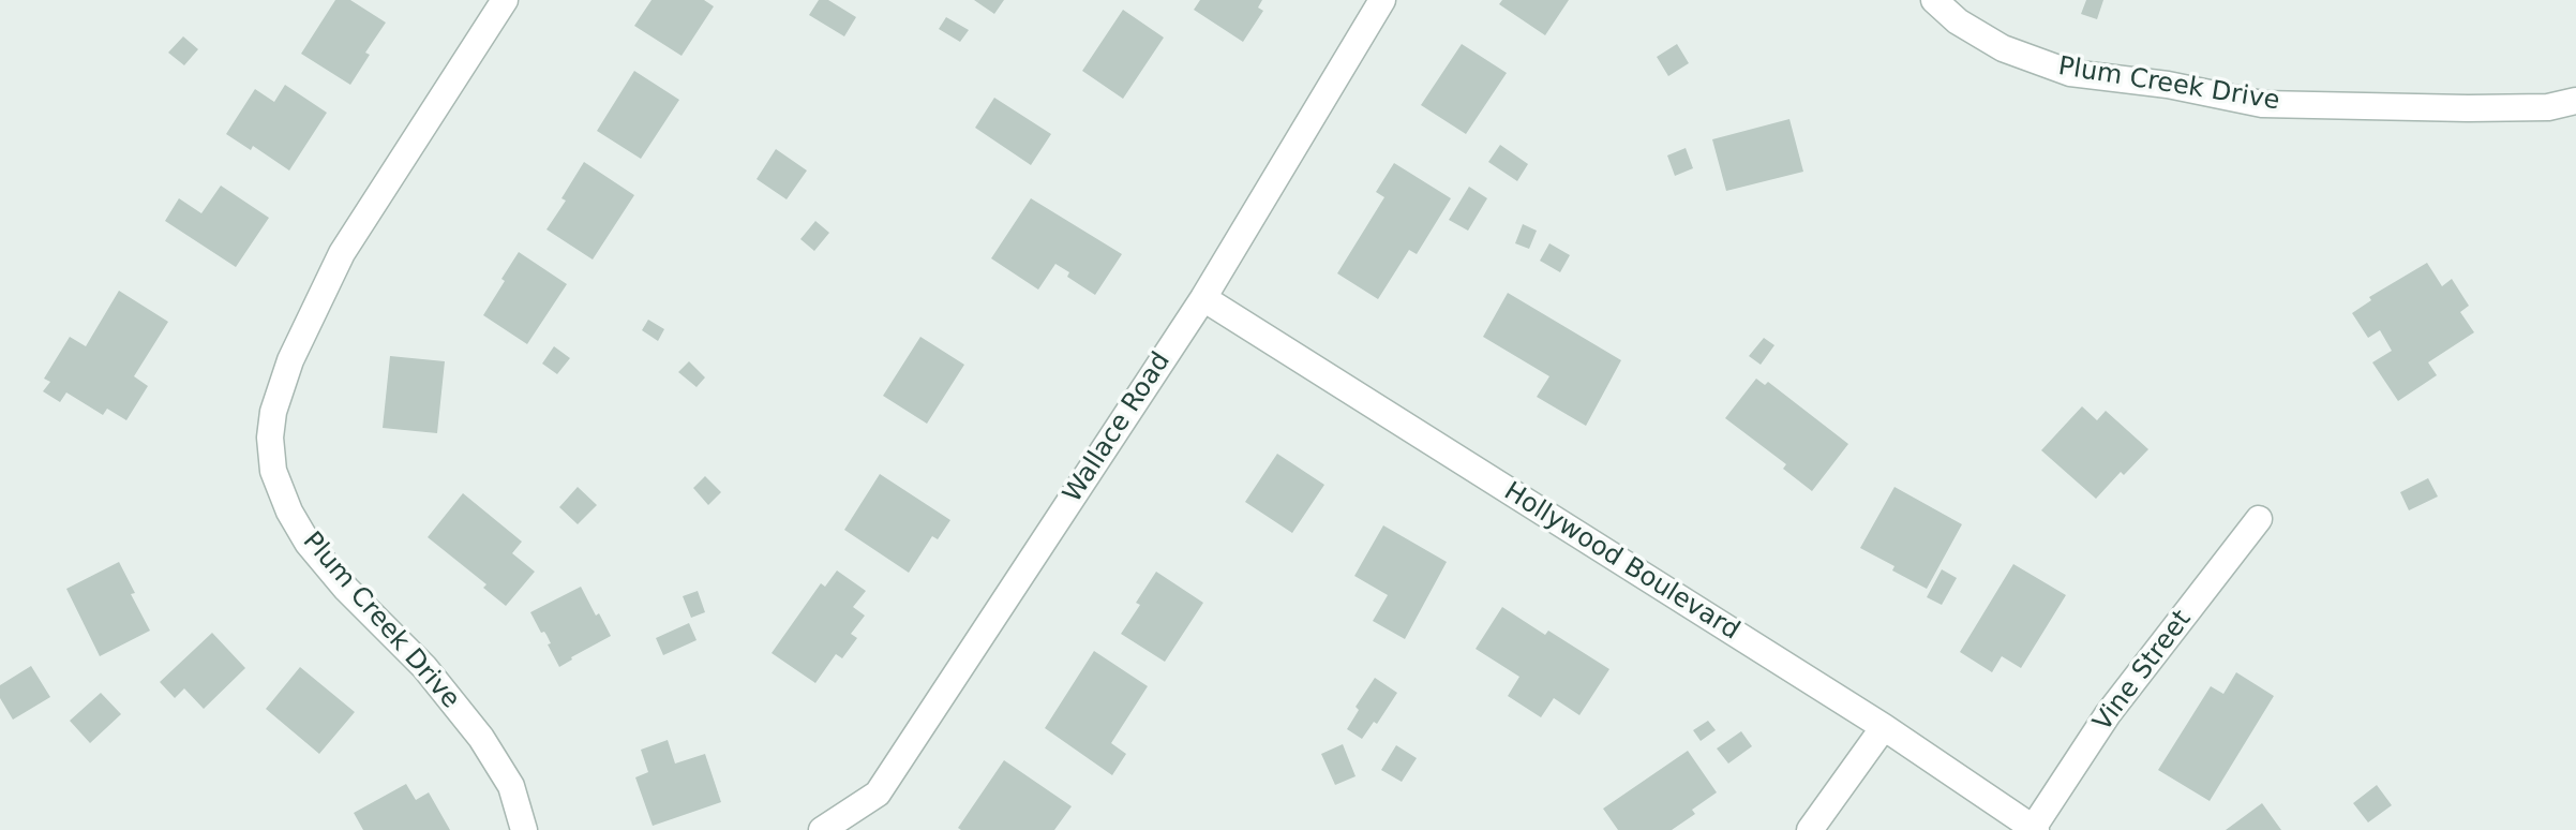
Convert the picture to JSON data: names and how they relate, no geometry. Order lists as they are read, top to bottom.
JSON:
{
  "streets": {
    "street": [
      "Plum Creek Drive",
      "Wallace Road",
      "Hollywood Boulevard",
      "Vine Street"
    ]
  },
  "crossings": [
    ["Wallace Road", "Hollywood Boulevard"],
    ["Hollywood Boulevard", "Vine Street"]
  ]
}
